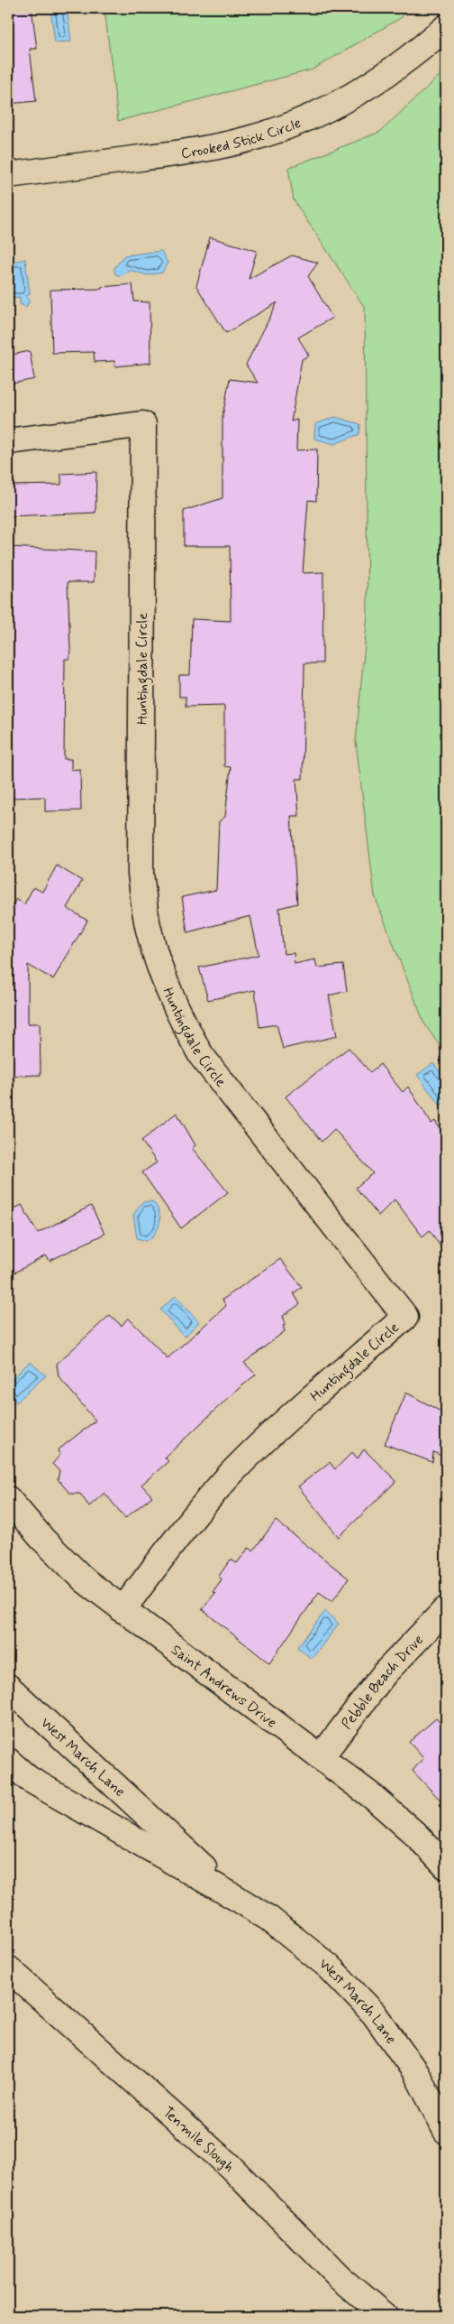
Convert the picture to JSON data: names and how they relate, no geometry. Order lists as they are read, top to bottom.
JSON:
{
  "streets": {
    "street": [
      "Crooked Stick Circle",
      "Huntingdale Circle",
      "Pebble Beach Drive",
      "Saint Andrews Drive",
      "West March Lane",
      "Tenmile Slough"
    ]
  },
  "crossings": [
    ["Huntingdale Circle", "Saint Andrews Drive"],
    ["Pebble Beach Drive", "Saint Andrews Drive"]
  ]
}
